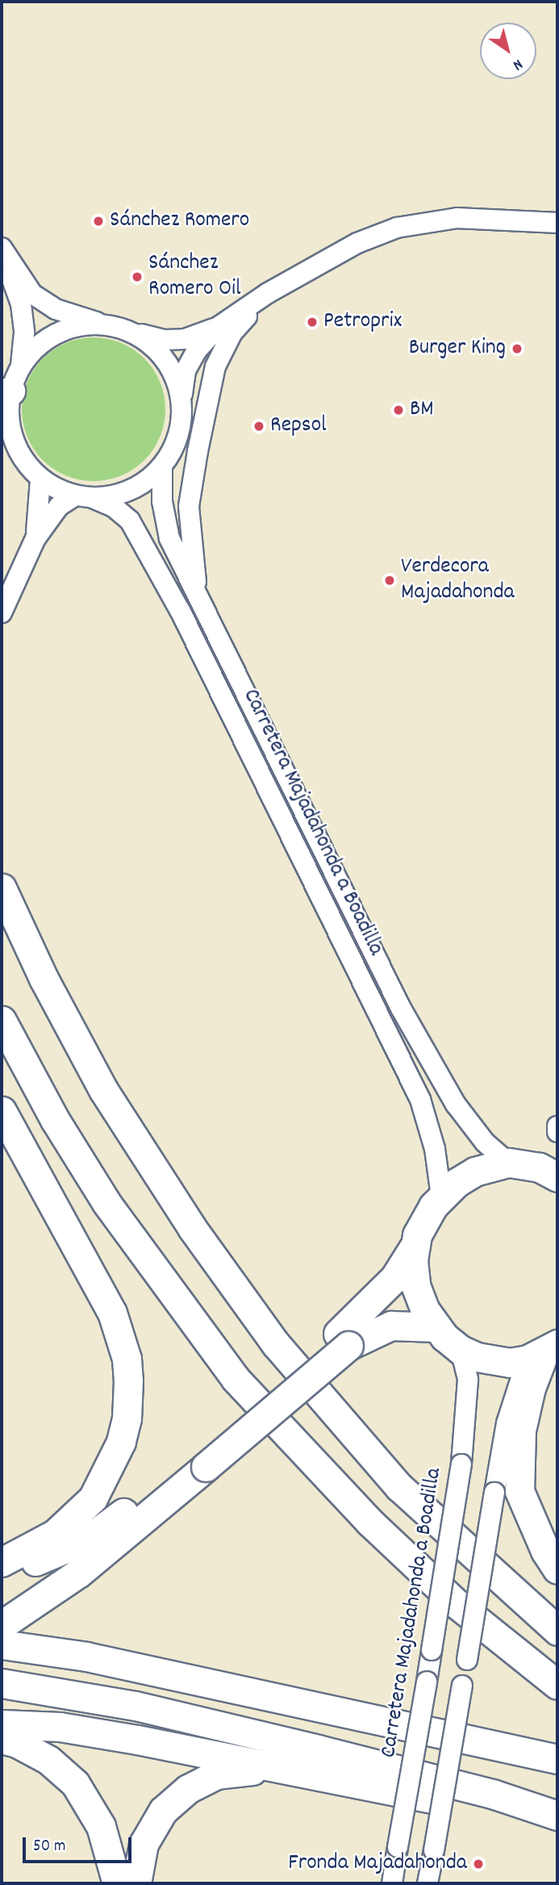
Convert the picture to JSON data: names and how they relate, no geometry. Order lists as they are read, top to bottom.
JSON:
{
  "streets": {
    "street": ["Carretera Majadahonda a Boadilla"]
  },
  "places": [
    "Sánchez Romero",
    "Sánchez Romero Oil",
    "Petroprix",
    "Burger King",
    "BM",
    "Repsol",
    "Verdecora Majadahonda",
    "Fronda Majadahonda"
  ],
  "scale_bar": "50 m",
  "north": "bottom right"
}
